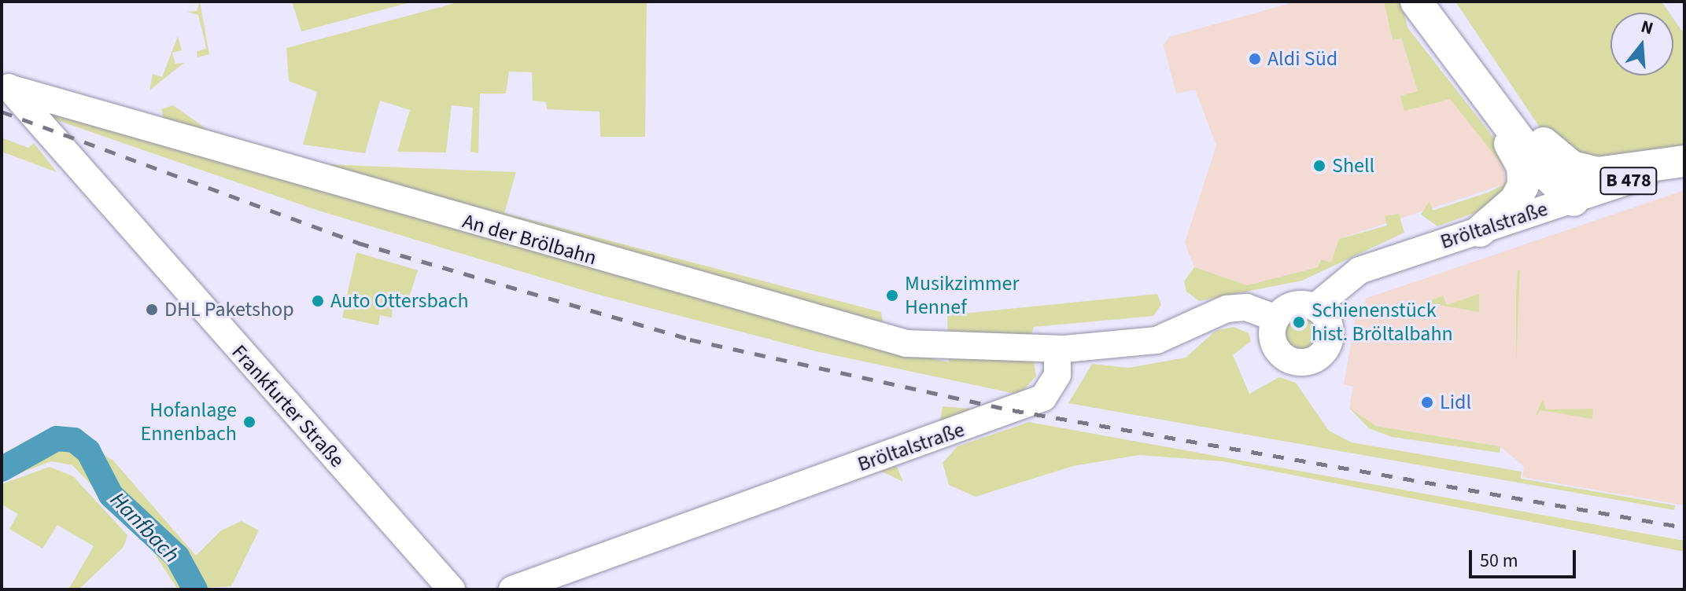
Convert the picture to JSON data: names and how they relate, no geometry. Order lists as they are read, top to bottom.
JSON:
{
  "streets": {
    "main road": [
      "B 478",
      "Bröltalstraße",
      "An der Brölbahn",
      "Frankfurter Straße"
    ]
  },
  "crossings": [
    ["Bröltalstraße", "An der Brölbahn"],
    ["An der Brölbahn", "Frankfurter Straße"]
  ],
  "water": ["Hanfbach"],
  "places": [
    "Aldi Süd",
    "Shell",
    "Musikzimmer Hennef",
    "Auto Ottersbach",
    "DHL Paketshop",
    "Schienenstück hist. Bröltalbahn",
    "Lidl",
    "Hofanlage Ennenbach"
  ],
  "scale_bar": "50 m",
  "north": "top"
}
